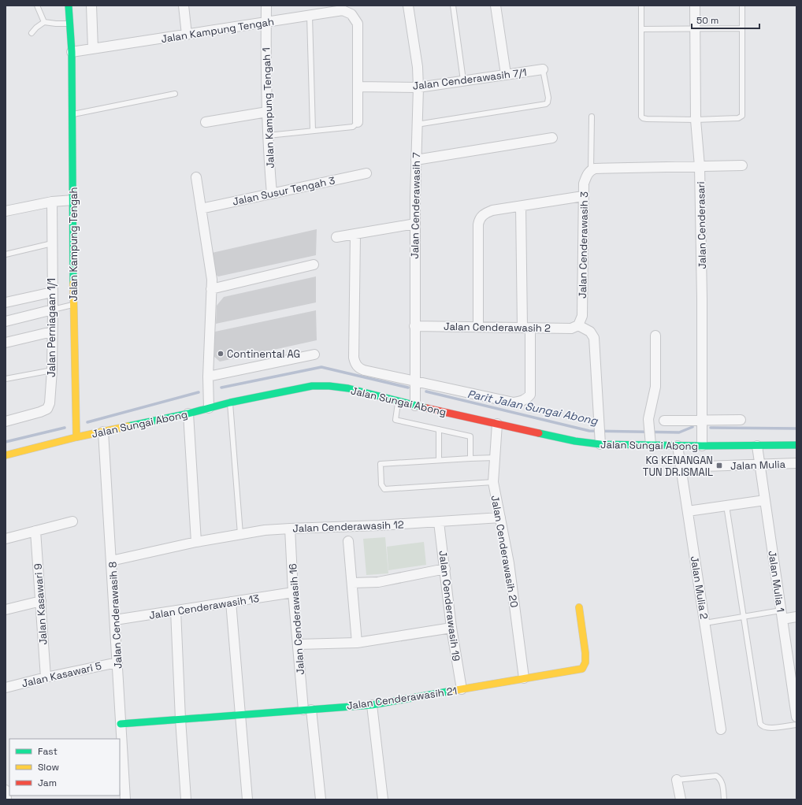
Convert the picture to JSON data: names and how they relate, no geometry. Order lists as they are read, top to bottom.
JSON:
{
  "streets": {
    "street": [
      "Jalan Kampung Tengah",
      "Jalan Cenderawasih 7/1",
      "Jalan Kampung Tengah 1",
      "Jalan Susur Tengah 3",
      "Jalan Cenderawasih 7",
      "Jalan Cenderasari",
      "Jalan Cenderawasih 3",
      "Jalan Cenderawasih 2",
      "Jalan Perniagaan 1/1",
      "Jalan Sungai Abong",
      "Jalan Mulia",
      "Jalan Cenderawasih 12",
      "Jalan Cenderawasih 20",
      "Jalan Mulia 1",
      "Jalan Mulia 2",
      "Jalan Kasawari 9",
      "Jalan Cenderawasih 19",
      "Jalan Cenderawasih 13",
      "Jalan Cenderawasih 8",
      "Jalan Cenderawasih 16",
      "Jalan Kasawari 5",
      "Jalan Cenderawasih 21"
    ]
  },
  "crossings": [
    ["Jalan Kampung Tengah", "Jalan Cenderawasih 7/1"],
    ["Jalan Kampung Tengah", "Jalan Kampung Tengah 1"],
    ["Jalan Kampung Tengah", "Jalan Sungai Abong"],
    ["Jalan Cenderawasih 7/1", "Jalan Cenderawasih 7"],
    ["Jalan Kampung Tengah 1", "Jalan Susur Tengah 3"],
    ["Jalan Cenderawasih 7", "Jalan Cenderawasih 2"],
    ["Jalan Cenderawasih 7", "Jalan Sungai Abong"],
    ["Jalan Cenderasari", "Jalan Sungai Abong"],
    ["Jalan Cenderawasih 3", "Jalan Cenderawasih 2"],
    ["Jalan Sungai Abong", "Jalan Cenderawasih 20"],
    ["Jalan Sungai Abong", "Jalan Mulia 1"],
    ["Jalan Sungai Abong", "Jalan Mulia 2"],
    ["Jalan Sungai Abong", "Jalan Cenderawasih 8"],
    ["Jalan Mulia", "Jalan Mulia 1"],
    ["Jalan Mulia", "Jalan Mulia 2"],
    ["Jalan Cenderawasih 12", "Jalan Cenderawasih 20"],
    ["Jalan Cenderawasih 12", "Jalan Cenderawasih 19"],
    ["Jalan Cenderawasih 12", "Jalan Cenderawasih 8"],
    ["Jalan Cenderawasih 12", "Jalan Cenderawasih 16"],
    ["Jalan Cenderawasih 20", "Jalan Cenderawasih 21"],
    ["Jalan Kasawari 9", "Jalan Kasawari 5"],
    ["Jalan Cenderawasih 19", "Jalan Cenderawasih 21"],
    ["Jalan Cenderawasih 13", "Jalan Cenderawasih 8"],
    ["Jalan Cenderawasih 13", "Jalan Cenderawasih 16"],
    ["Jalan Cenderawasih 8", "Jalan Kasawari 5"],
    ["Jalan Cenderawasih 8", "Jalan Cenderawasih 21"],
    ["Jalan Cenderawasih 16", "Jalan Cenderawasih 21"]
  ],
  "water": ["Parit Jalan Sungai Abong"],
  "places": {
    "other": ["Continental AG"],
    "transit": ["KG KENANGAN TUN DR.ISMAIL"]
  },
  "legend": ["Fast", "Slow", "Jam"],
  "scale_bar": "50 m"
}
